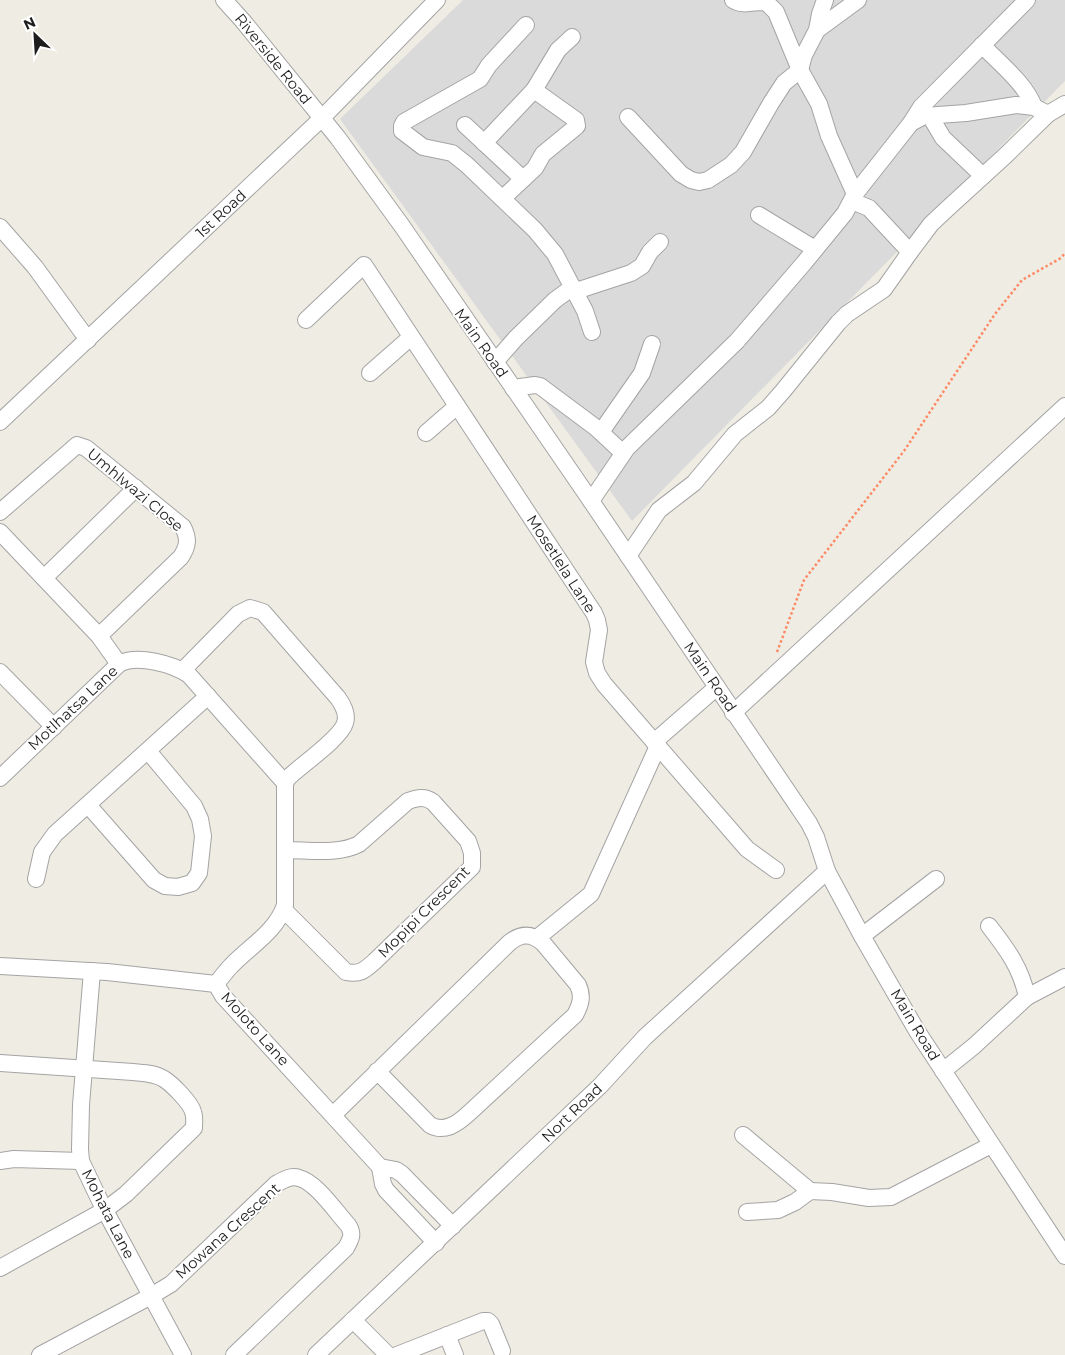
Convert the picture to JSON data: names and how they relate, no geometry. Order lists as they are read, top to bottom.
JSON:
{
  "streets": {
    "street": [
      "Riverside Road",
      "1st Road",
      "Main Road",
      "Umhlwazi Close",
      "Mosetlela Lane",
      "Motlhatsa Lane",
      "Mopipi Crescent",
      "Moloto Lane",
      "Nort Road",
      "Mohata Lane",
      "Mowana Crescent"
    ]
  },
  "crossings": [
    ["Riverside Road", "1st Road"],
    ["Riverside Road", "Main Road"],
    ["1st Road", "Main Road"],
    ["Main Road", "Nort Road"],
    ["Moloto Lane", "Mohata Lane"],
    ["Mohata Lane", "Mowana Crescent"]
  ],
  "north": "top left"
}
